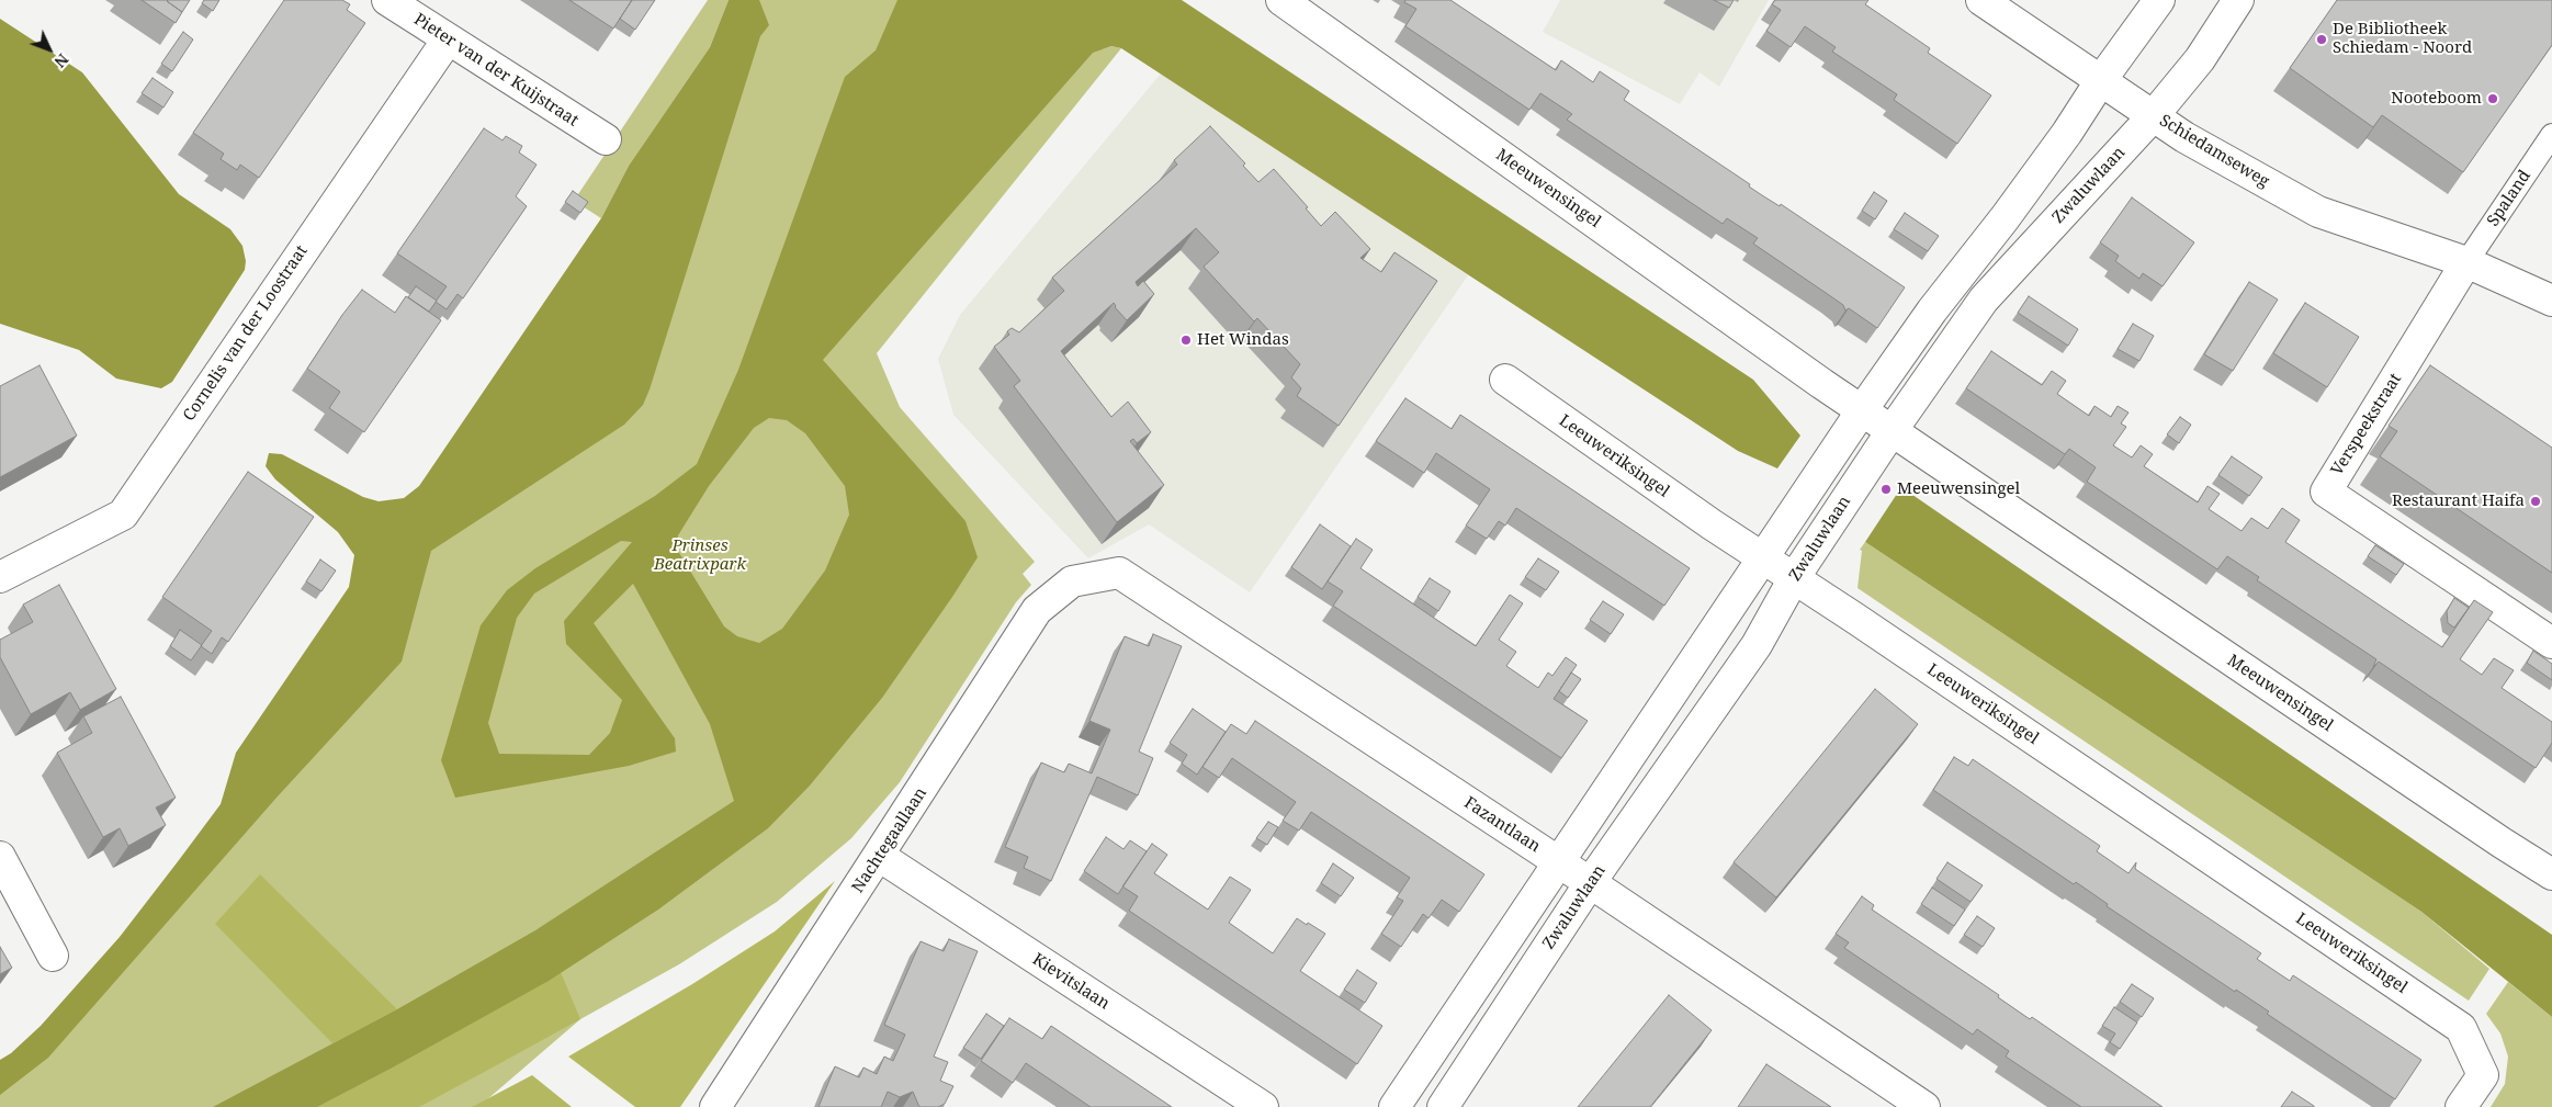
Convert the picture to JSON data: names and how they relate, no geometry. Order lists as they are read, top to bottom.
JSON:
{
  "streets": {
    "street": [
      "Pieter van der Kuijstraat",
      "Schiedamseweg",
      "Zwaluwlaan",
      "Meeuwensingel",
      "Cornelis van der Loostraat",
      "Verspeekstraat",
      "Leeuweriksingel",
      "Fazantlaan",
      "Nachtegaallaan",
      "Kievitslaan"
    ],
    "lane": ["Spaland"]
  },
  "crossings": [
    ["Pieter van der Kuijstraat", "Cornelis van der Loostraat"],
    ["Schiedamseweg", "Zwaluwlaan"],
    ["Schiedamseweg", "Spaland"],
    ["Schiedamseweg", "Verspeekstraat"],
    ["Zwaluwlaan", "Meeuwensingel"],
    ["Zwaluwlaan", "Leeuweriksingel"],
    ["Zwaluwlaan", "Fazantlaan"],
    ["Spaland", "Verspeekstraat"],
    ["Fazantlaan", "Nachtegaallaan"],
    ["Nachtegaallaan", "Kievitslaan"]
  ],
  "parks": ["Prinses Beatrixpark"],
  "places": [
    "De Bibliotheek Schiedam - Noord",
    "Nooteboom",
    "Het Windas",
    "Meeuwensingel",
    "Restaurant Haifa"
  ],
  "north": "bottom right"
}
